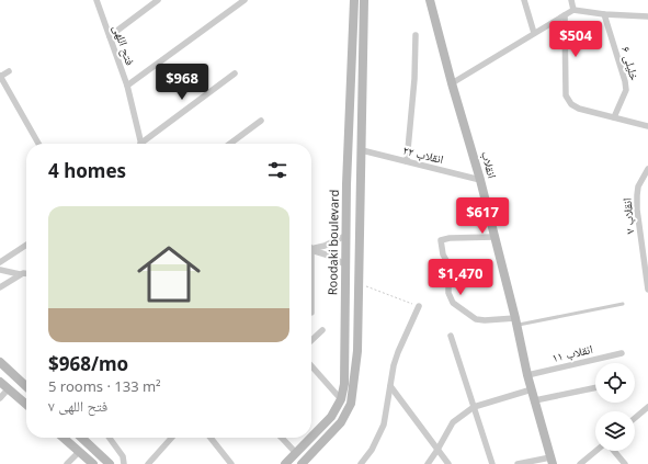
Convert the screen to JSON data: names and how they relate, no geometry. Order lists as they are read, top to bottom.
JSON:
{
  "streets": {
    "main road": ["انقلاب", "Roodaki boulevard"],
    "street": [
      "فتح اللهی",
      "خلیلی ۶",
      "انقلاب ۲۲",
      "انقلاب ۷",
      "انقلاب ۱۱"
    ]
  },
  "crossings": [
    ["انقلاب ۲۲", "انقلاب"],
    ["انقلاب", "انقلاب ۱۱"]
  ],
  "page": {
    "price": [
      "$504",
      "$968",
      "$617",
      "$1,470"
    ],
    "heading": "4 homes",
    "list": [
      {
        "name": "$968/mo",
        "note": "5 rooms · 133 m² · فتح اللهی ۷"
      }
    ]
  }
}
